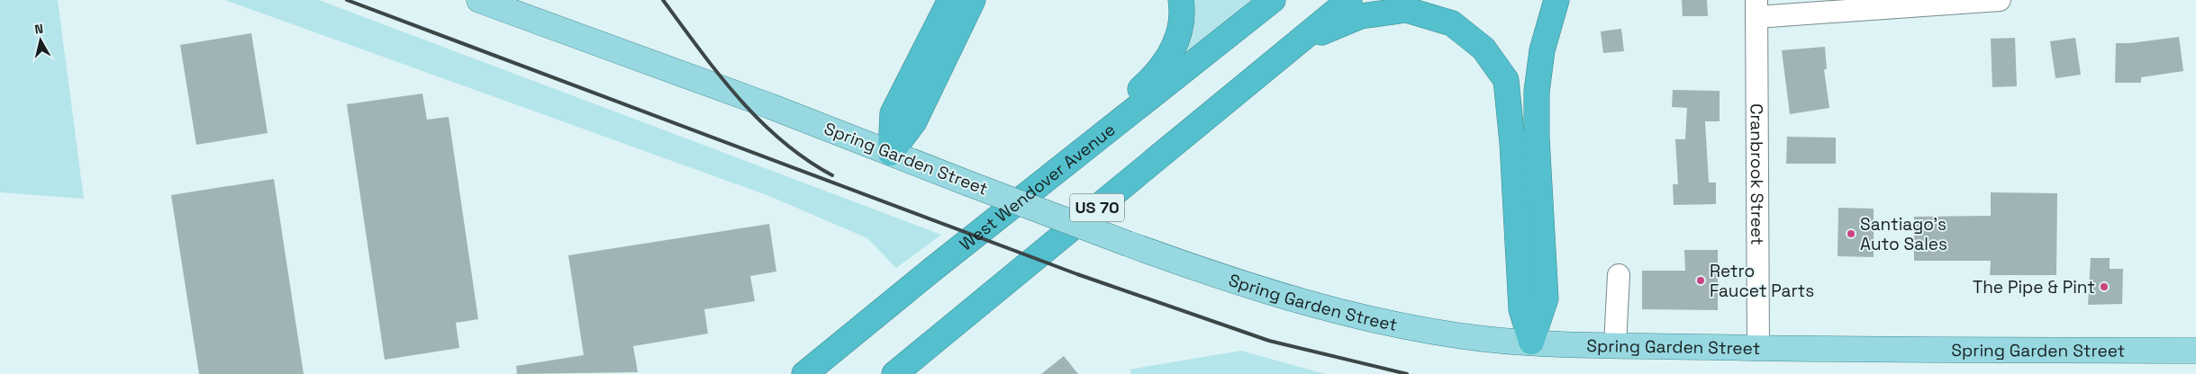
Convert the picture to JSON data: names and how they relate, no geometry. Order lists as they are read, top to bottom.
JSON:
{
  "streets": {
    "highway": ["West Wendover Avenue", "US 70"],
    "main road": ["Spring Garden Street"],
    "street": ["Cranbrook Street"]
  },
  "crossings": [
    ["Spring Garden Street", "Cranbrook Street"]
  ],
  "places": ["Santiago's Auto Sales", "Retro Faucet Parts", "The Pipe & Pint"],
  "north": "top"
}
